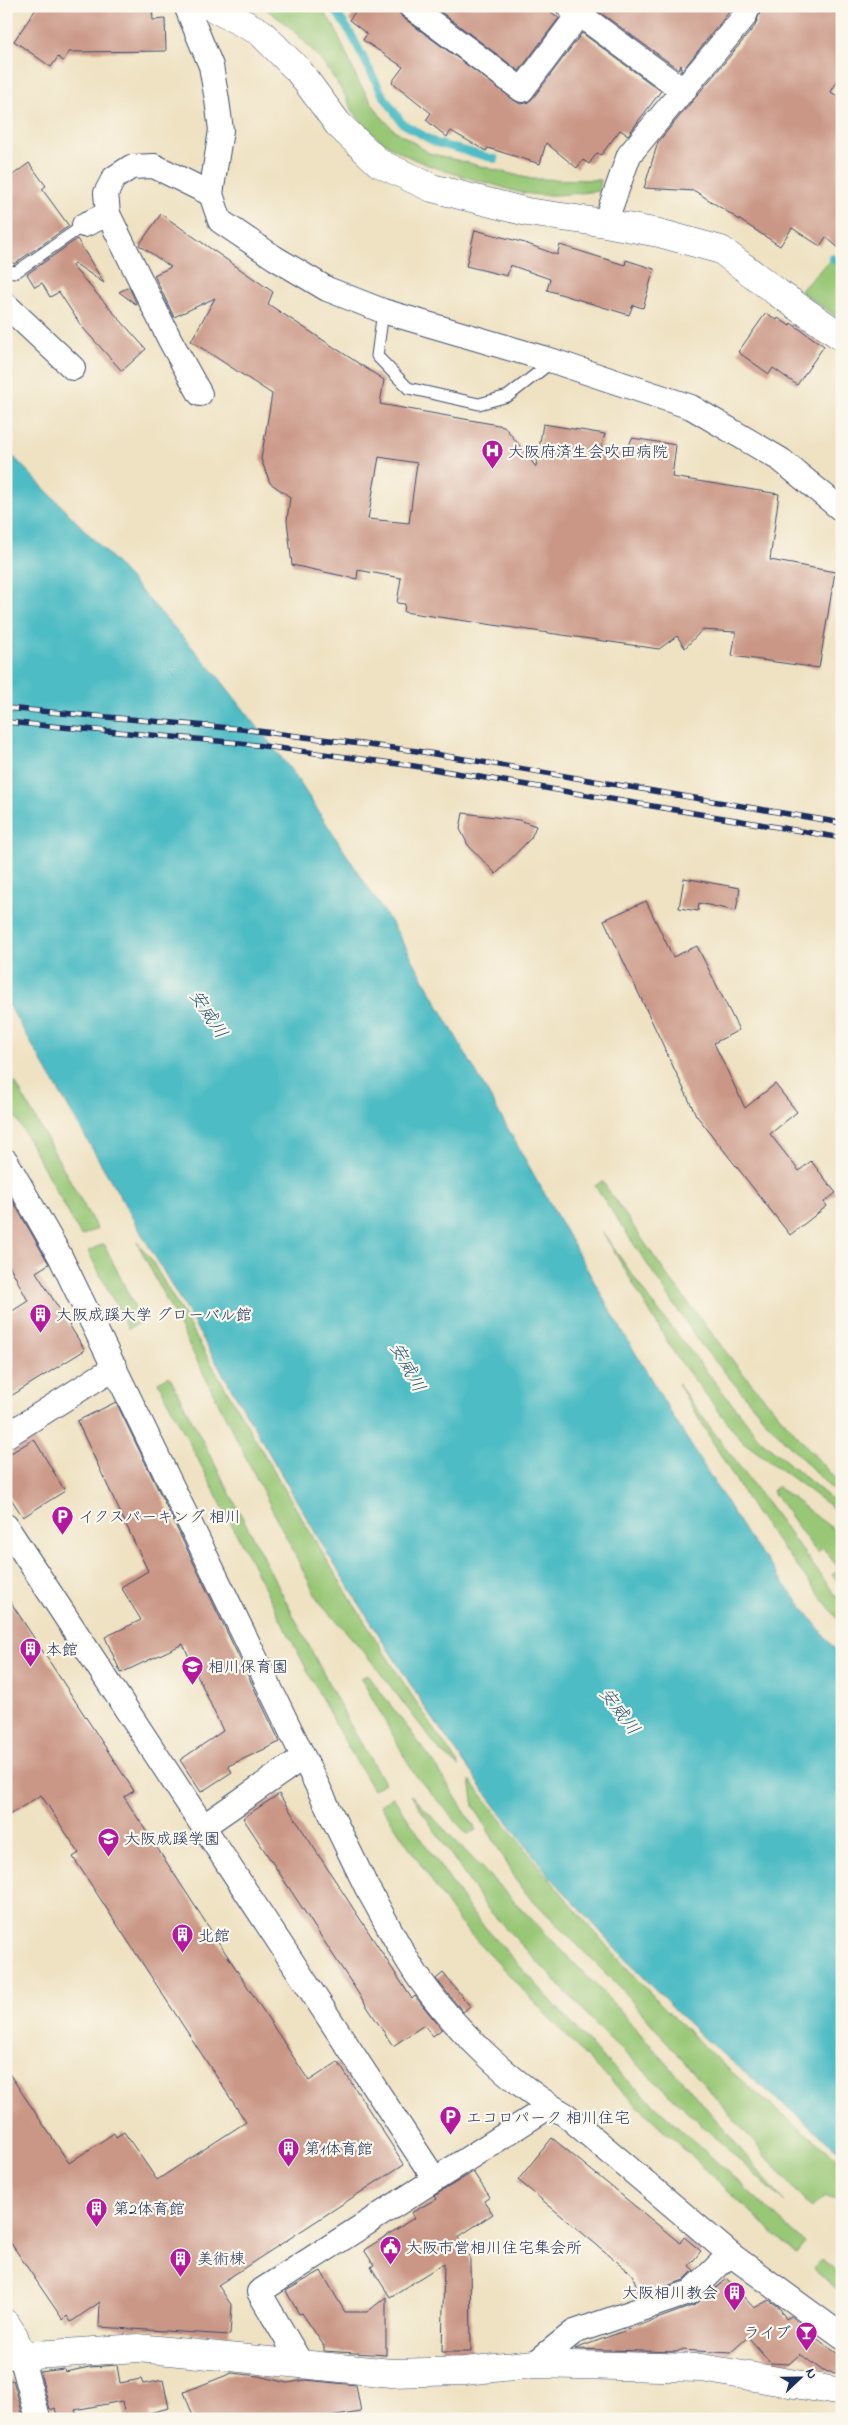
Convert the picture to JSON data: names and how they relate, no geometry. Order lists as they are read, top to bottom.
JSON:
{
  "water": ["安威川"],
  "places": {
    "hospital": ["大阪府済生会吹田病院"],
    "building": [
      "大阪成蹊大学 グローバル館",
      "本館",
      "北館",
      "第1体育館",
      "第2体育館",
      "美術棟",
      "大阪相川教会"
    ],
    "parking": ["イクスパーキング 相川", "エコロパーク 相川住宅"],
    "school or university": ["相川保育園", "大阪成蹊学園"],
    "public building": ["大阪市営相川住宅集会所"],
    "bar": ["ライブ"]
  },
  "north": "right"
}
